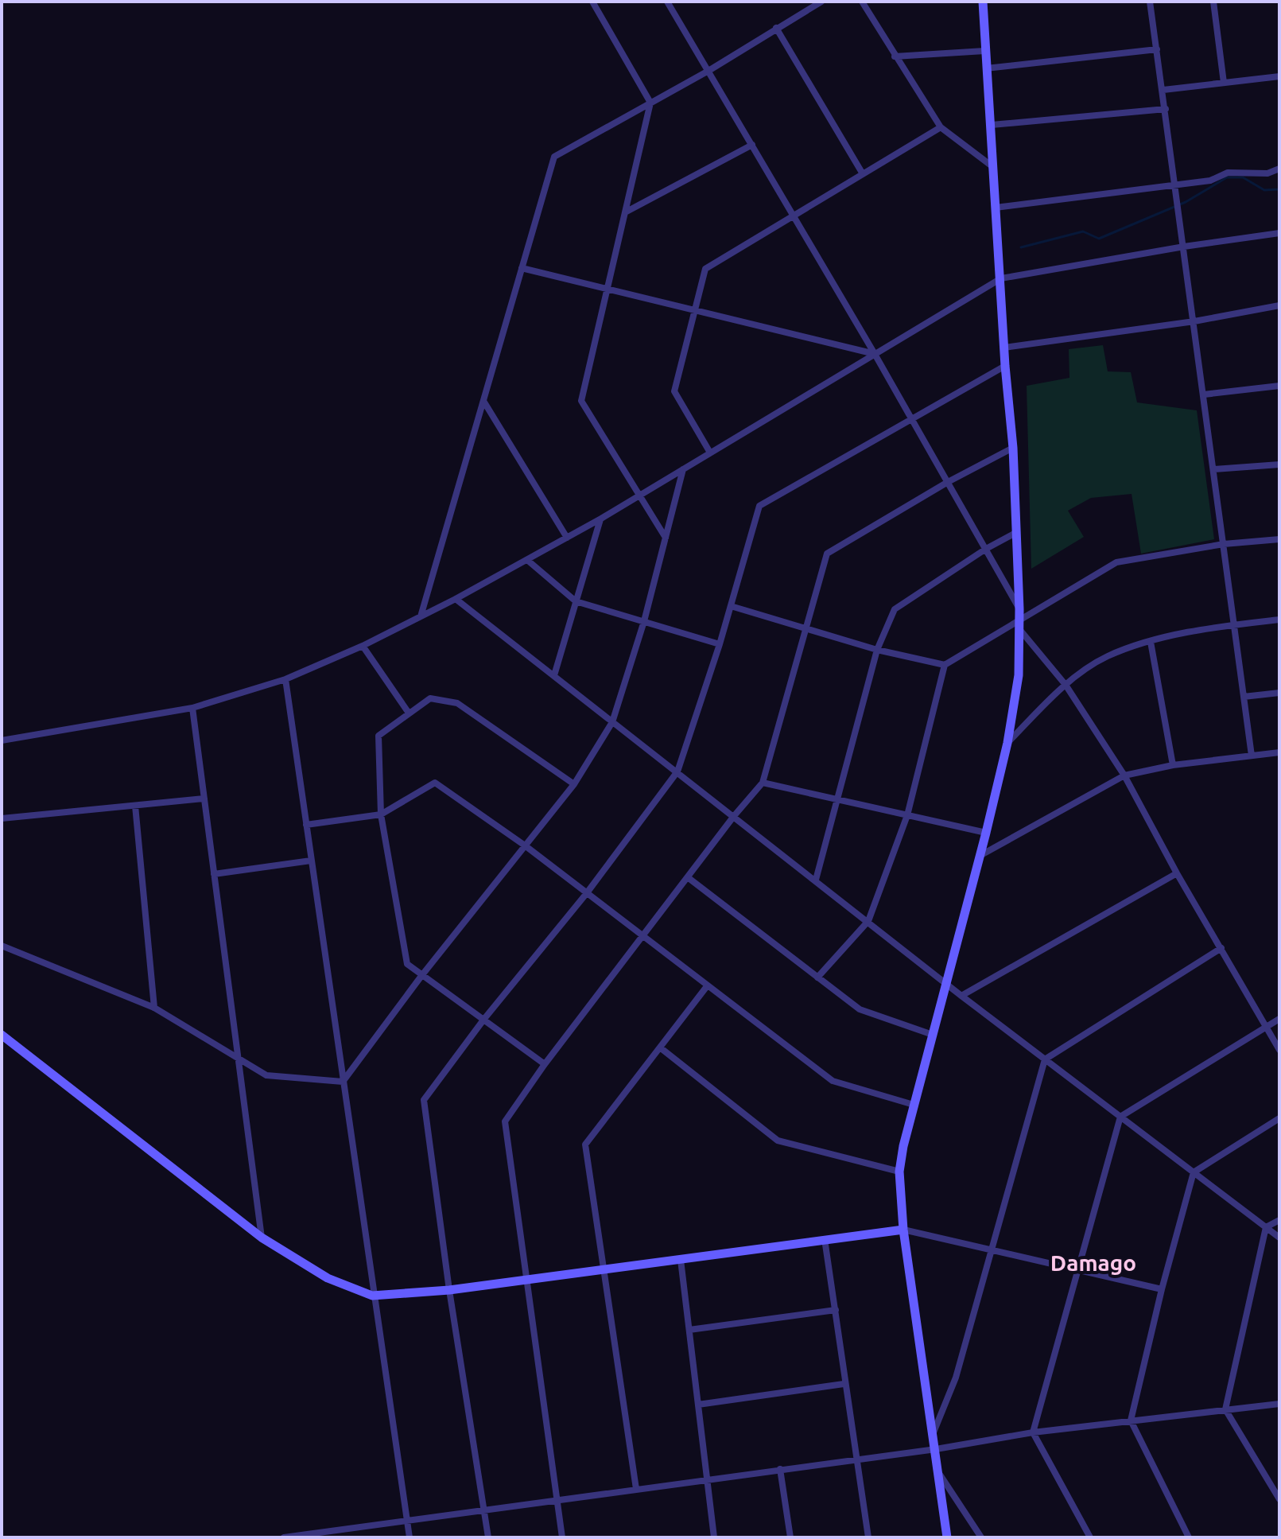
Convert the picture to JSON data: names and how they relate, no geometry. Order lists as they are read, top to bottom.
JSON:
{
  "districts": ["Damago"]
}
